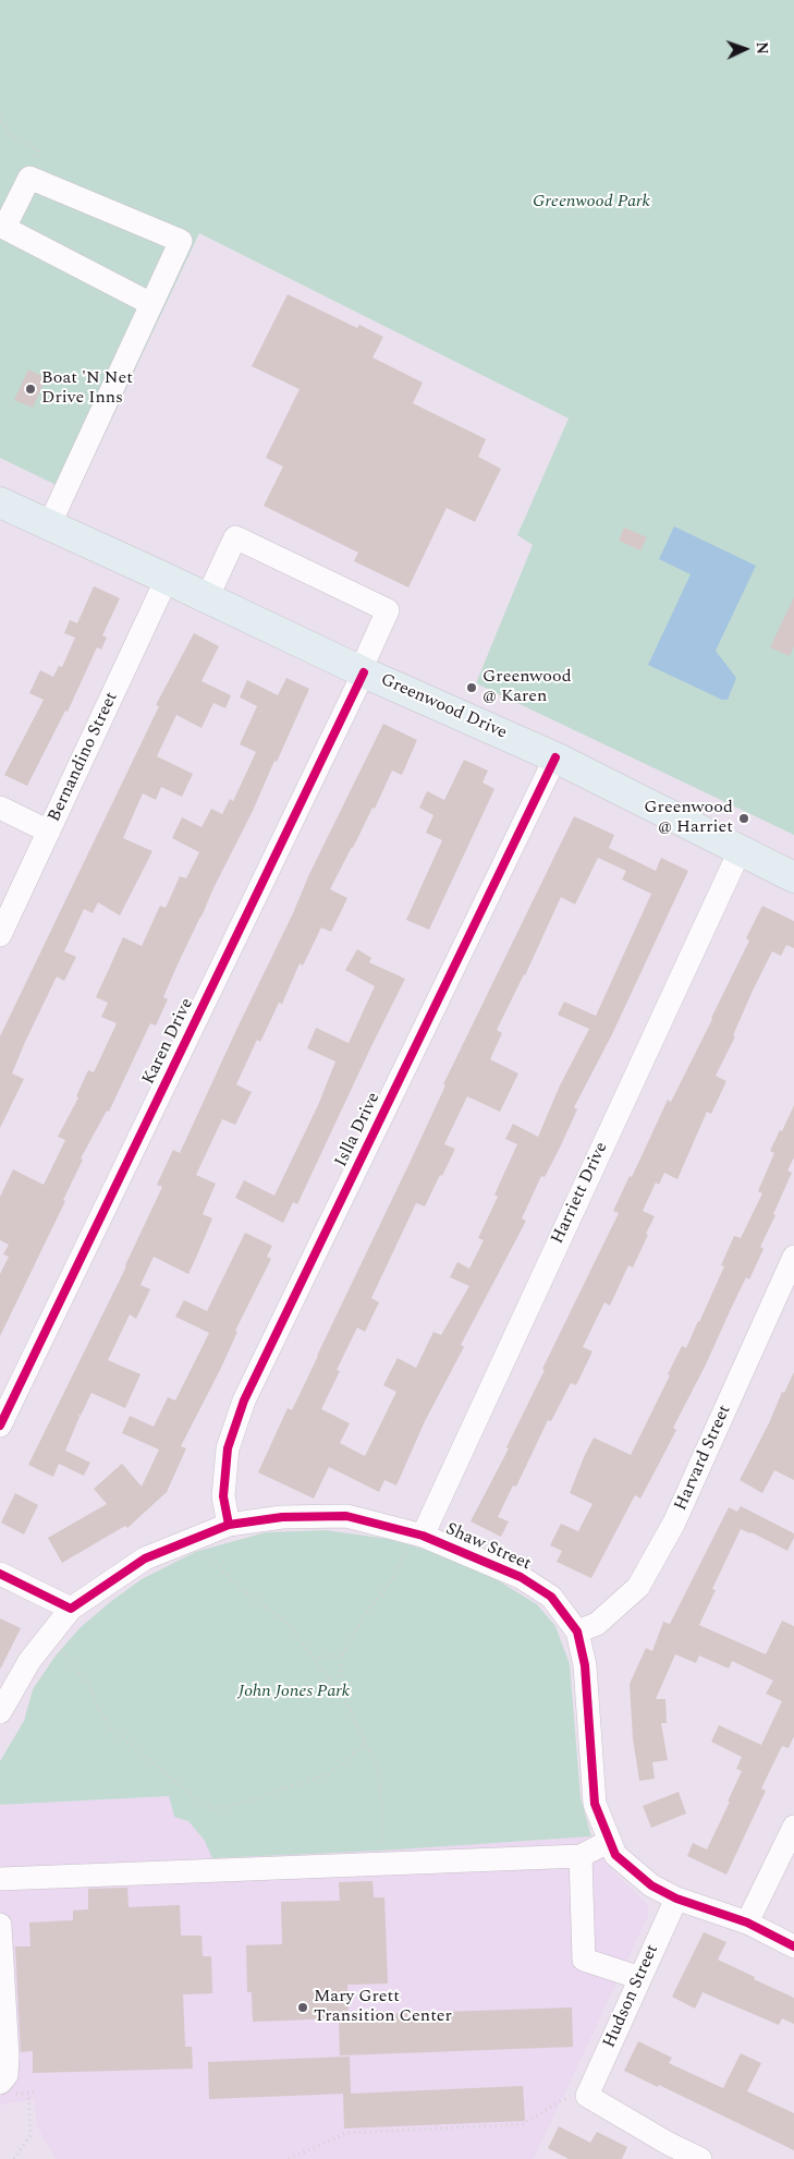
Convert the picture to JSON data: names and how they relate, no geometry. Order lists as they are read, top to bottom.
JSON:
{
  "streets": {
    "main road": ["Greenwood Drive"],
    "street": [
      "Bernandino Street",
      "Karen Drive",
      "Islla Drive",
      "Harriett Drive",
      "Harvard Street",
      "Shaw Street",
      "Hudson Street"
    ]
  },
  "crossings": [
    ["Greenwood Drive", "Bernandino Street"],
    ["Greenwood Drive", "Karen Drive"],
    ["Greenwood Drive", "Islla Drive"],
    ["Greenwood Drive", "Harriett Drive"],
    ["Islla Drive", "Shaw Street"],
    ["Harriett Drive", "Shaw Street"],
    ["Harvard Street", "Shaw Street"],
    ["Shaw Street", "Hudson Street"]
  ],
  "parks": ["Greenwood Park", "John Jones Park"],
  "places": [
    "Boat 'N Net Drive Inns",
    "Greenwood @ Karen",
    "Greenwood @ Harriet",
    "Mary Grett Transition Center"
  ],
  "north": "right"
}
